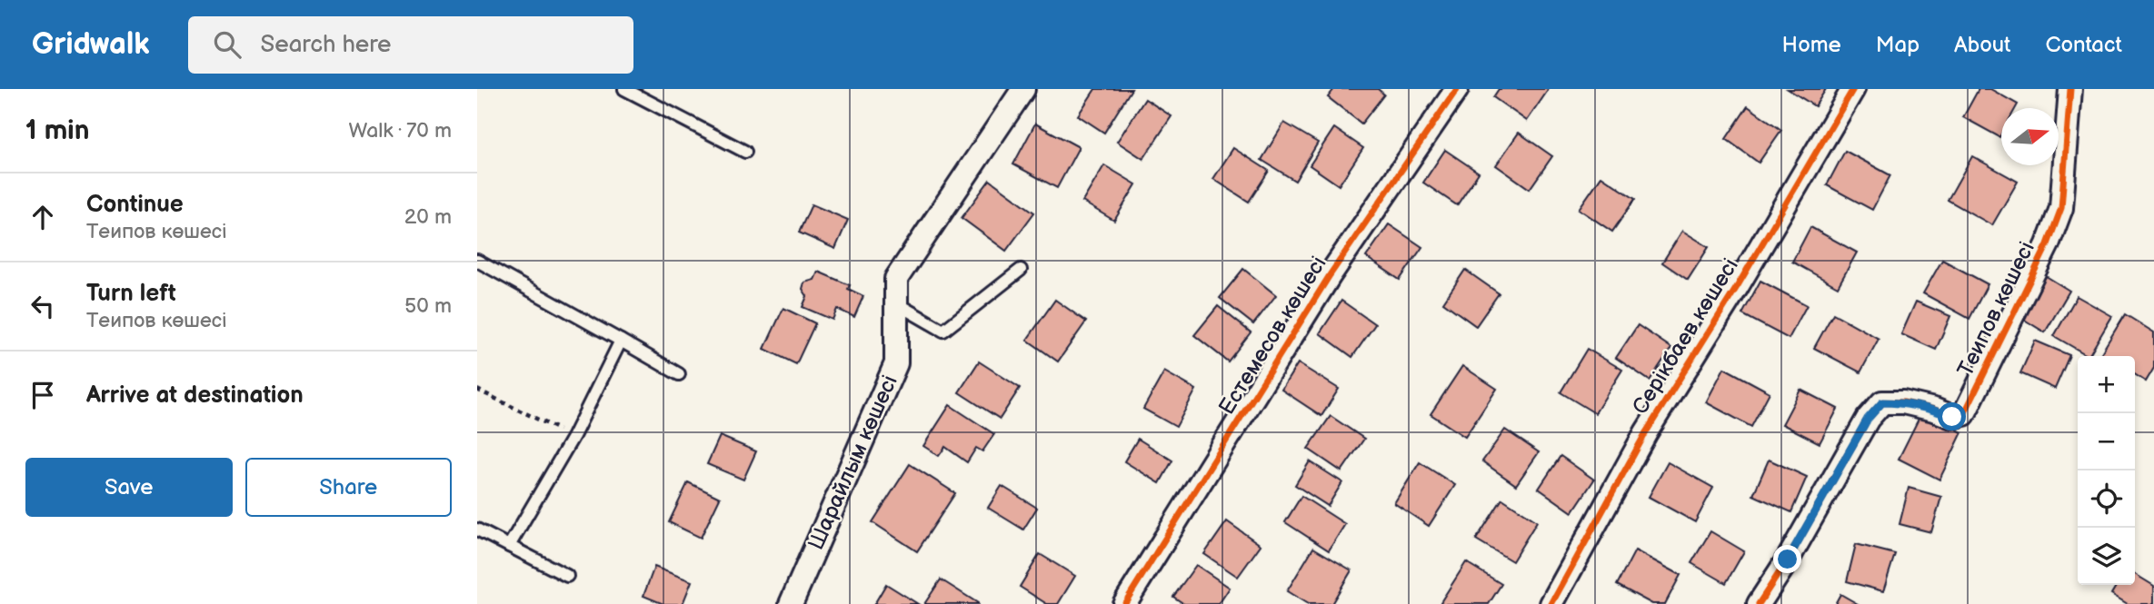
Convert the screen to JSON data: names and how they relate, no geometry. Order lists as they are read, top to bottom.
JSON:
{
  "streets": {
    "street": [
      "Теипов көшесі",
      "Естемесов көшесі",
      "Серікбаев көшесі",
      "Шарайлым көшесі"
    ]
  },
  "north": "right",
  "page": {
    "header": "Gridwalk",
    "search": "Search here",
    "nav": [
      "Home",
      "Map",
      "About",
      "Contact"
    ],
    "heading": ["1 min", "Walk · 70 m"],
    "list": [
      ["Continue", "Теипов көшесі", "20 m"],
      ["Turn left", "Теипов көшесі", "50 m"],
      "Arrive at destination"
    ],
    "map_buttons": ["+", "−"],
    "buttons": ["Save", "Share"]
  }
}
